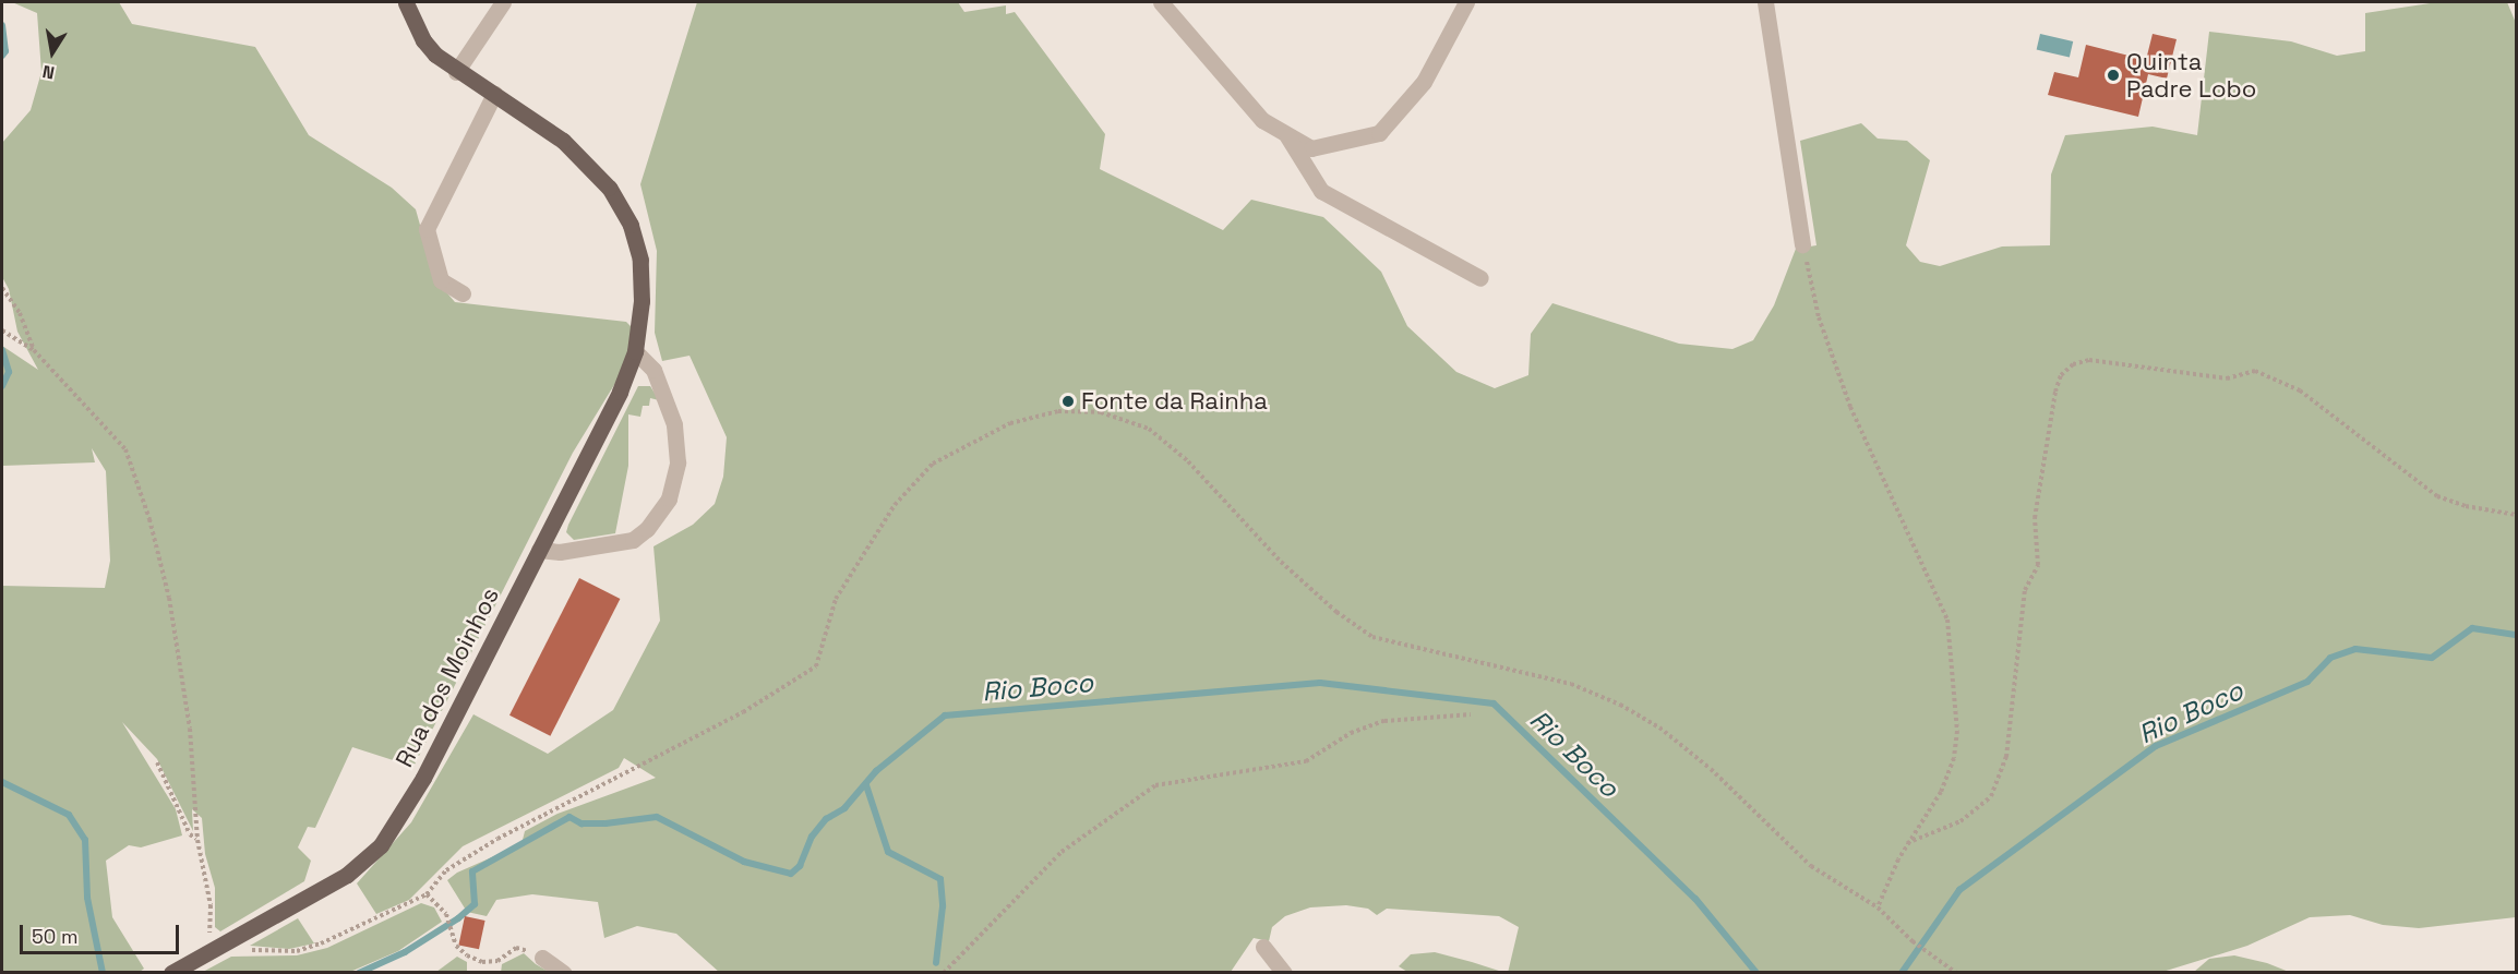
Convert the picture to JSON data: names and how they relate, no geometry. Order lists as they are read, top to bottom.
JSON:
{
  "streets": {
    "main road": ["Rua dos Moinhos"]
  },
  "water": ["Rio Boco"],
  "places": ["Quinta Padre Lobo", "Fonte da Rainha"],
  "scale_bar": "50 m",
  "north": "bottom"
}
